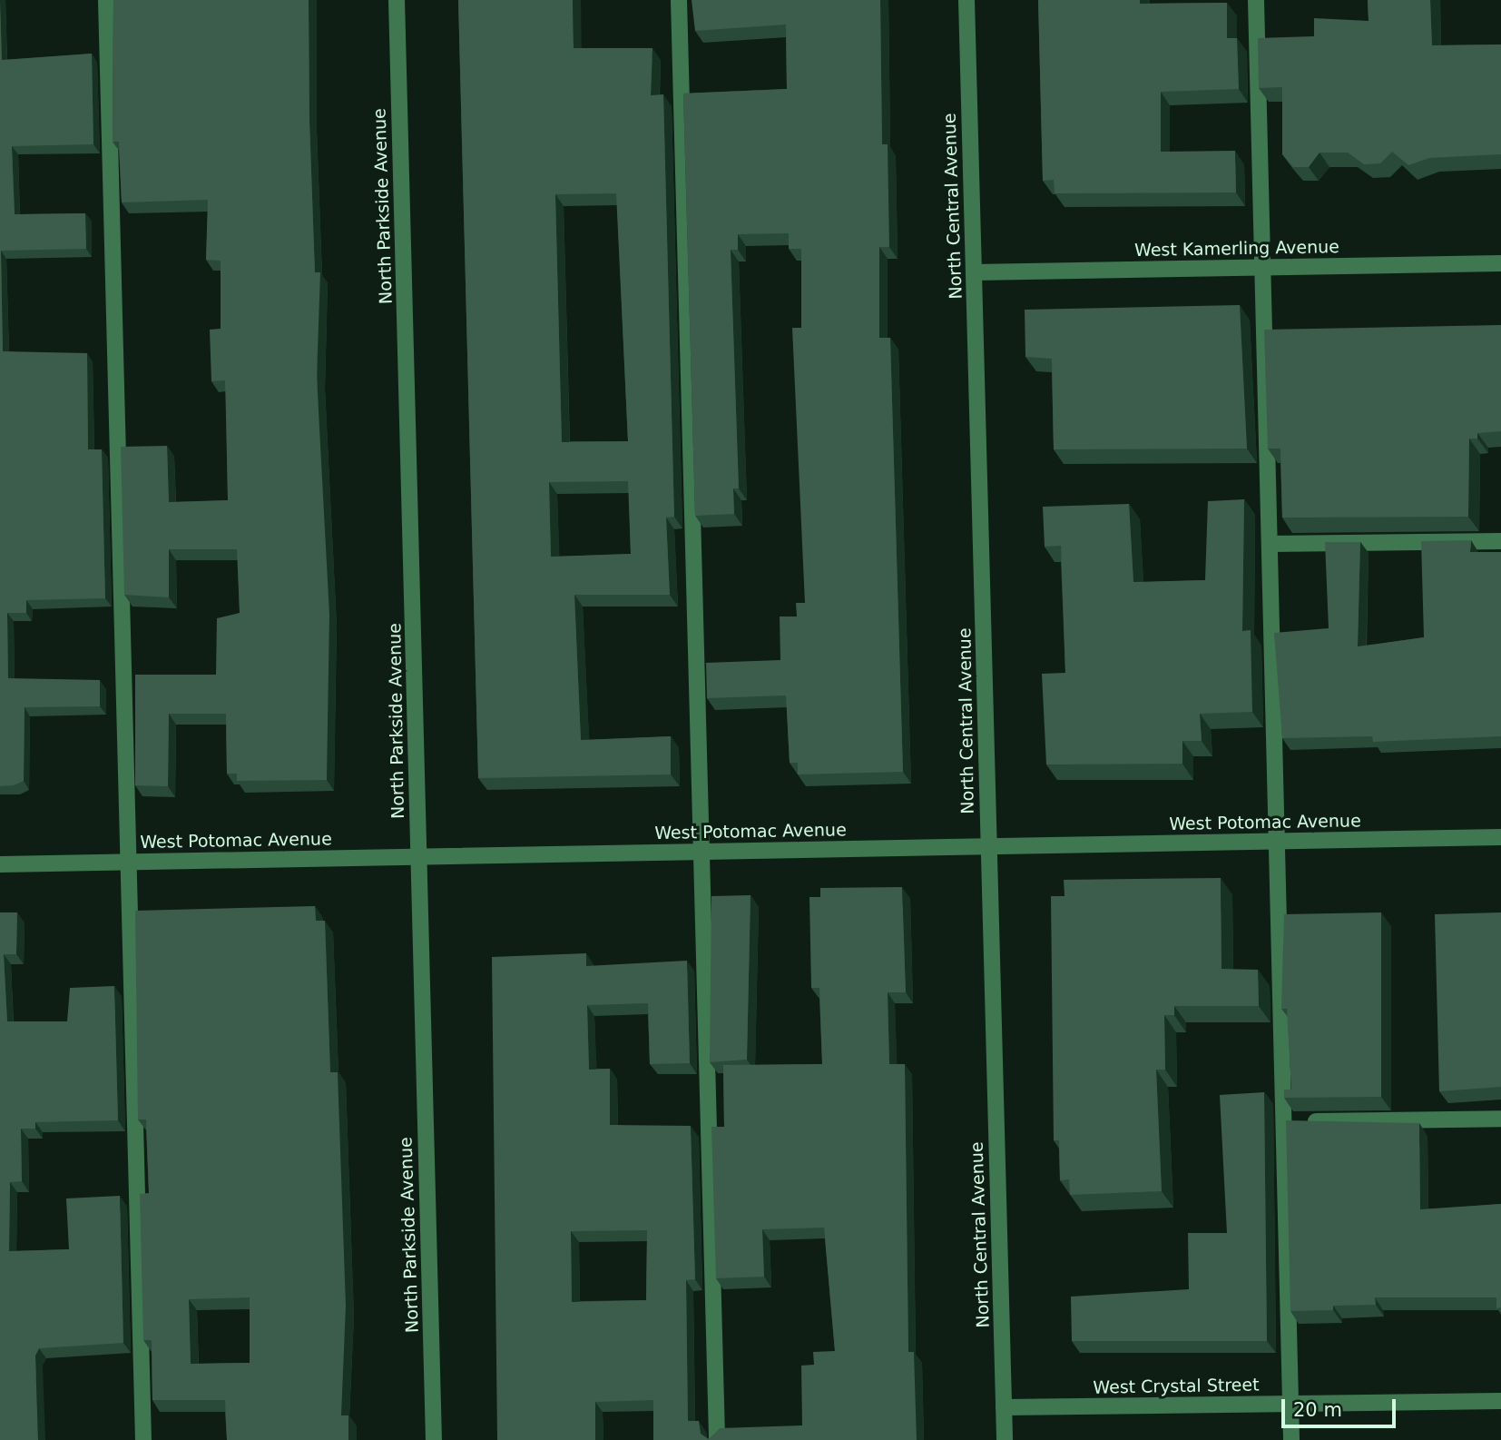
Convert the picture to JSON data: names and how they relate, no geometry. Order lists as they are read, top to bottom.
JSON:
{
  "streets": {
    "street": [
      "North Parkside Avenue",
      "North Central Avenue",
      "West Kamerling Avenue",
      "West Potomac Avenue",
      "West Crystal Street"
    ]
  },
  "crossings": [
    ["North Parkside Avenue", "West Potomac Avenue"],
    ["North Central Avenue", "West Kamerling Avenue"],
    ["North Central Avenue", "West Potomac Avenue"],
    ["North Central Avenue", "West Crystal Street"]
  ],
  "scale_bar": "20 m"
}
